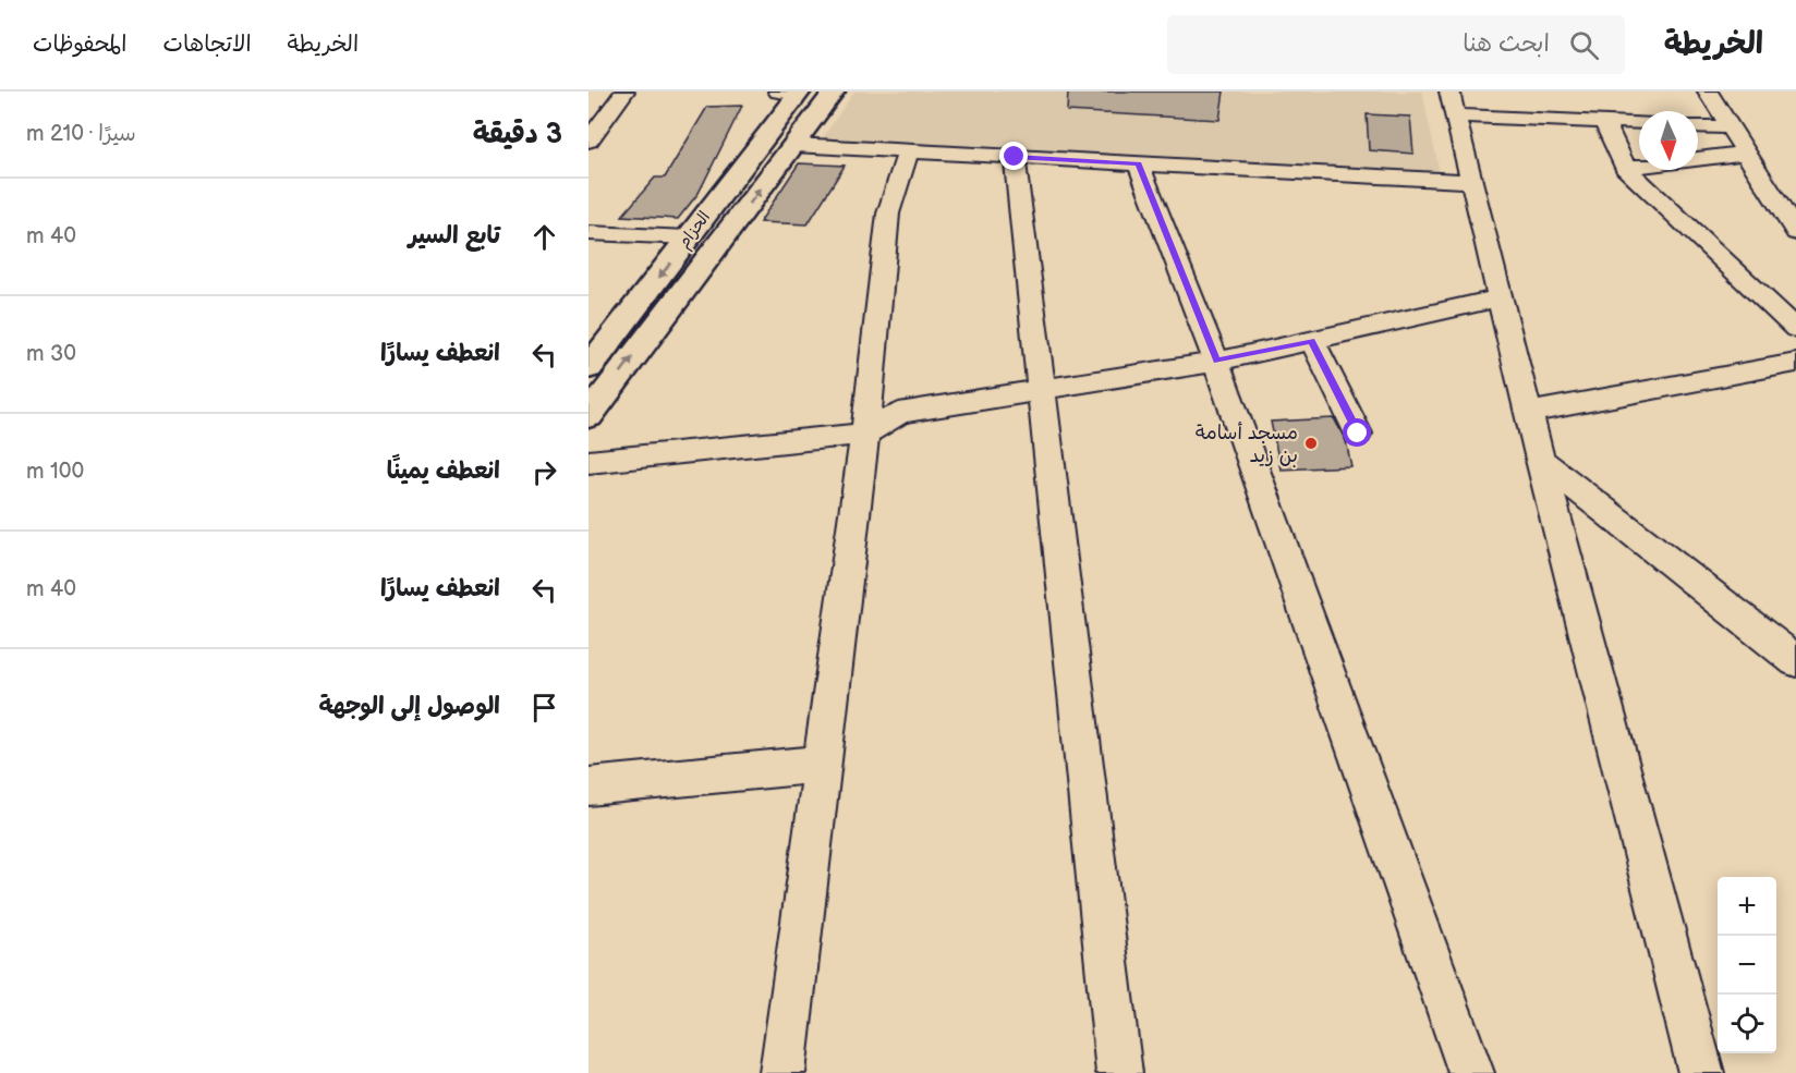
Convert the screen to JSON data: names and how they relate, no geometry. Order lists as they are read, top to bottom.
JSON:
{
  "streets": {
    "main road": ["الحزام"]
  },
  "places": ["مسجد أسامة بن زيد"],
  "north": "bottom",
  "page": {
    "header": "الخريطة",
    "search": "ابحث هنا",
    "nav": ["الخريطة", "الاتجاهات", "المحفوظات"],
    "heading": ["3 دقيقة", "سيرًا · 210 m"],
    "list": [
      ["تابع السير", "40 m"],
      ["انعطف يسارًا", "30 m"],
      ["انعطف يمينًا", "100 m"],
      ["انعطف يسارًا", "40 m"],
      "الوصول إلى الوجهة"
    ],
    "map_buttons": ["+", "−"]
  }
}
